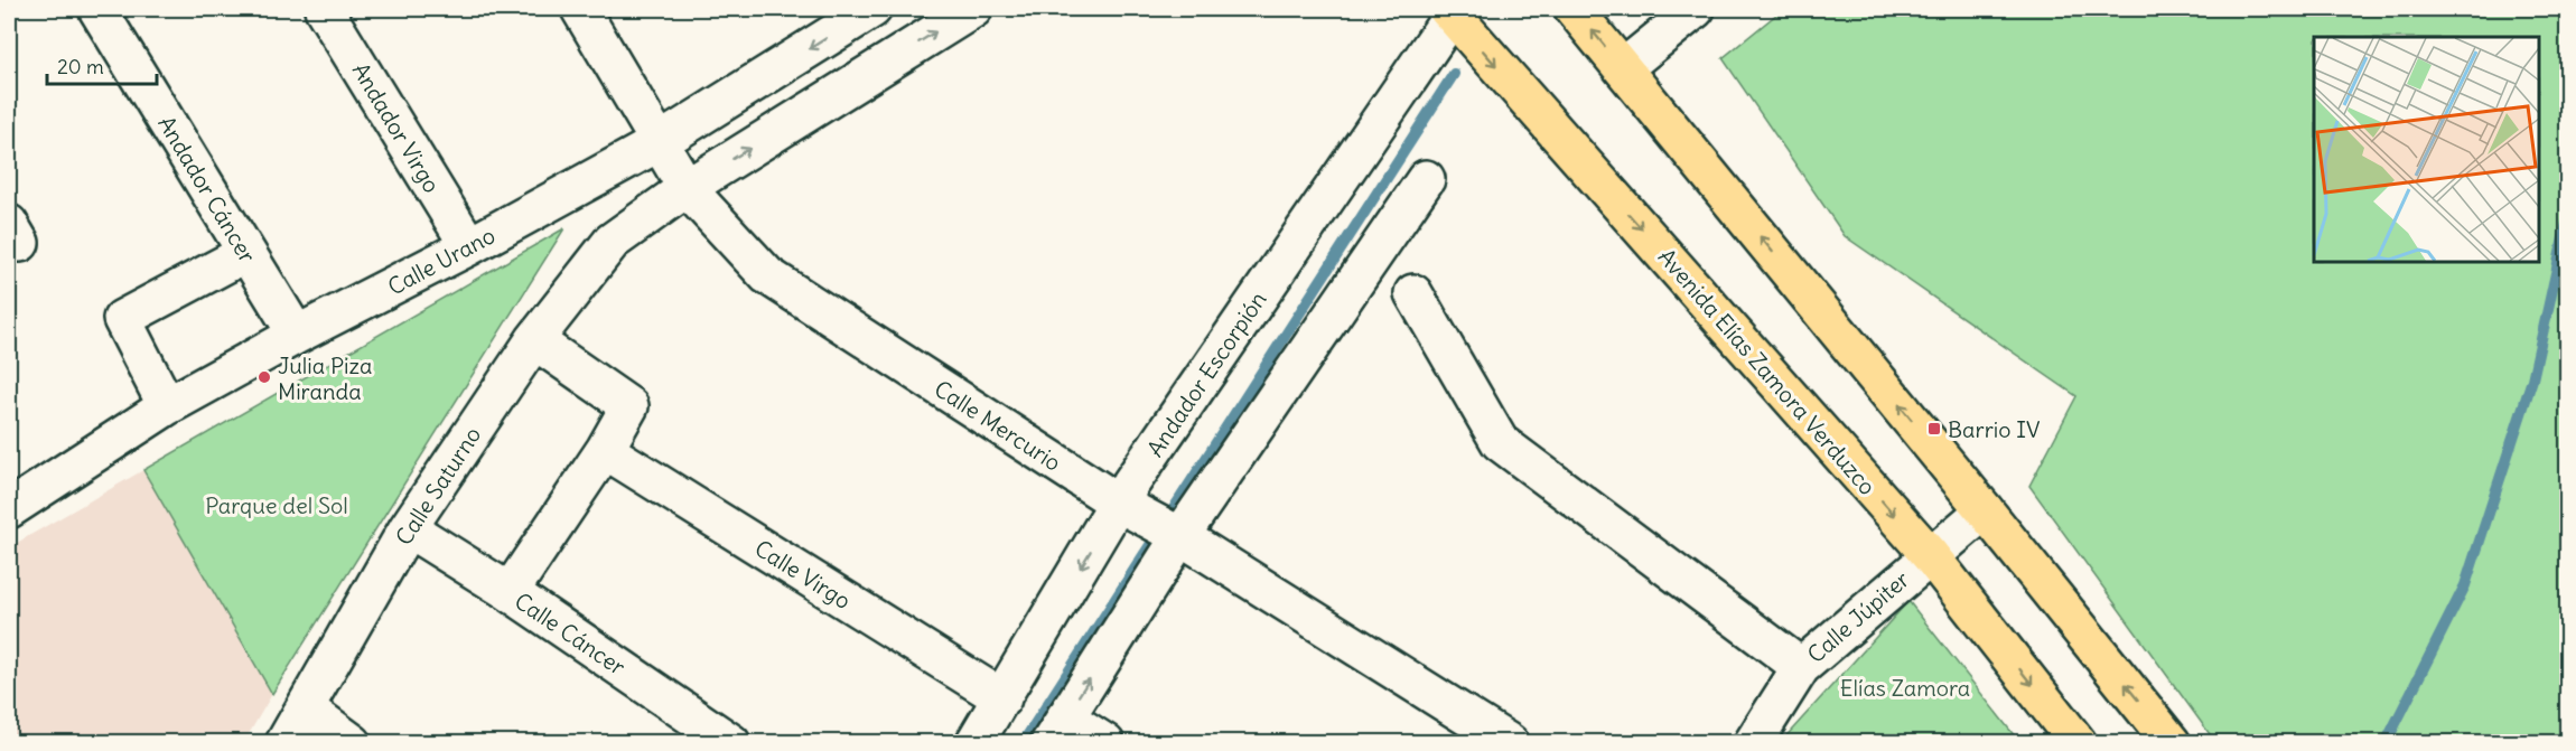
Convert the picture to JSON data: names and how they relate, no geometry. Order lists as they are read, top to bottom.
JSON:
{
  "streets": {
    "main road": ["Avenida Elías Zamora Verduzco"],
    "street": [
      "Andador Virgo",
      "Andador Cáncer",
      "Calle Urano",
      "Andador Escorpión",
      "Calle Mercurio",
      "Calle Saturno",
      "Calle Virgo",
      "Calle Júpiter",
      "Calle Cáncer"
    ]
  },
  "crossings": [
    ["Andador Virgo", "Calle Urano"],
    ["Andador Cáncer", "Calle Urano"],
    ["Calle Urano", "Calle Mercurio"],
    ["Avenida Elías Zamora Verduzco", "Andador Escorpión"],
    ["Avenida Elías Zamora Verduzco", "Calle Júpiter"],
    ["Andador Escorpión", "Calle Mercurio"],
    ["Andador Escorpión", "Calle Virgo"],
    ["Calle Mercurio", "Calle Saturno"],
    ["Calle Saturno", "Calle Cáncer"]
  ],
  "parks": ["Parque del Sol", "Elías Zamora"],
  "places": {
    "other": ["Julia Piza Miranda"],
    "transit": ["Barrio IV"]
  },
  "scale_bar": "20 m"
}
